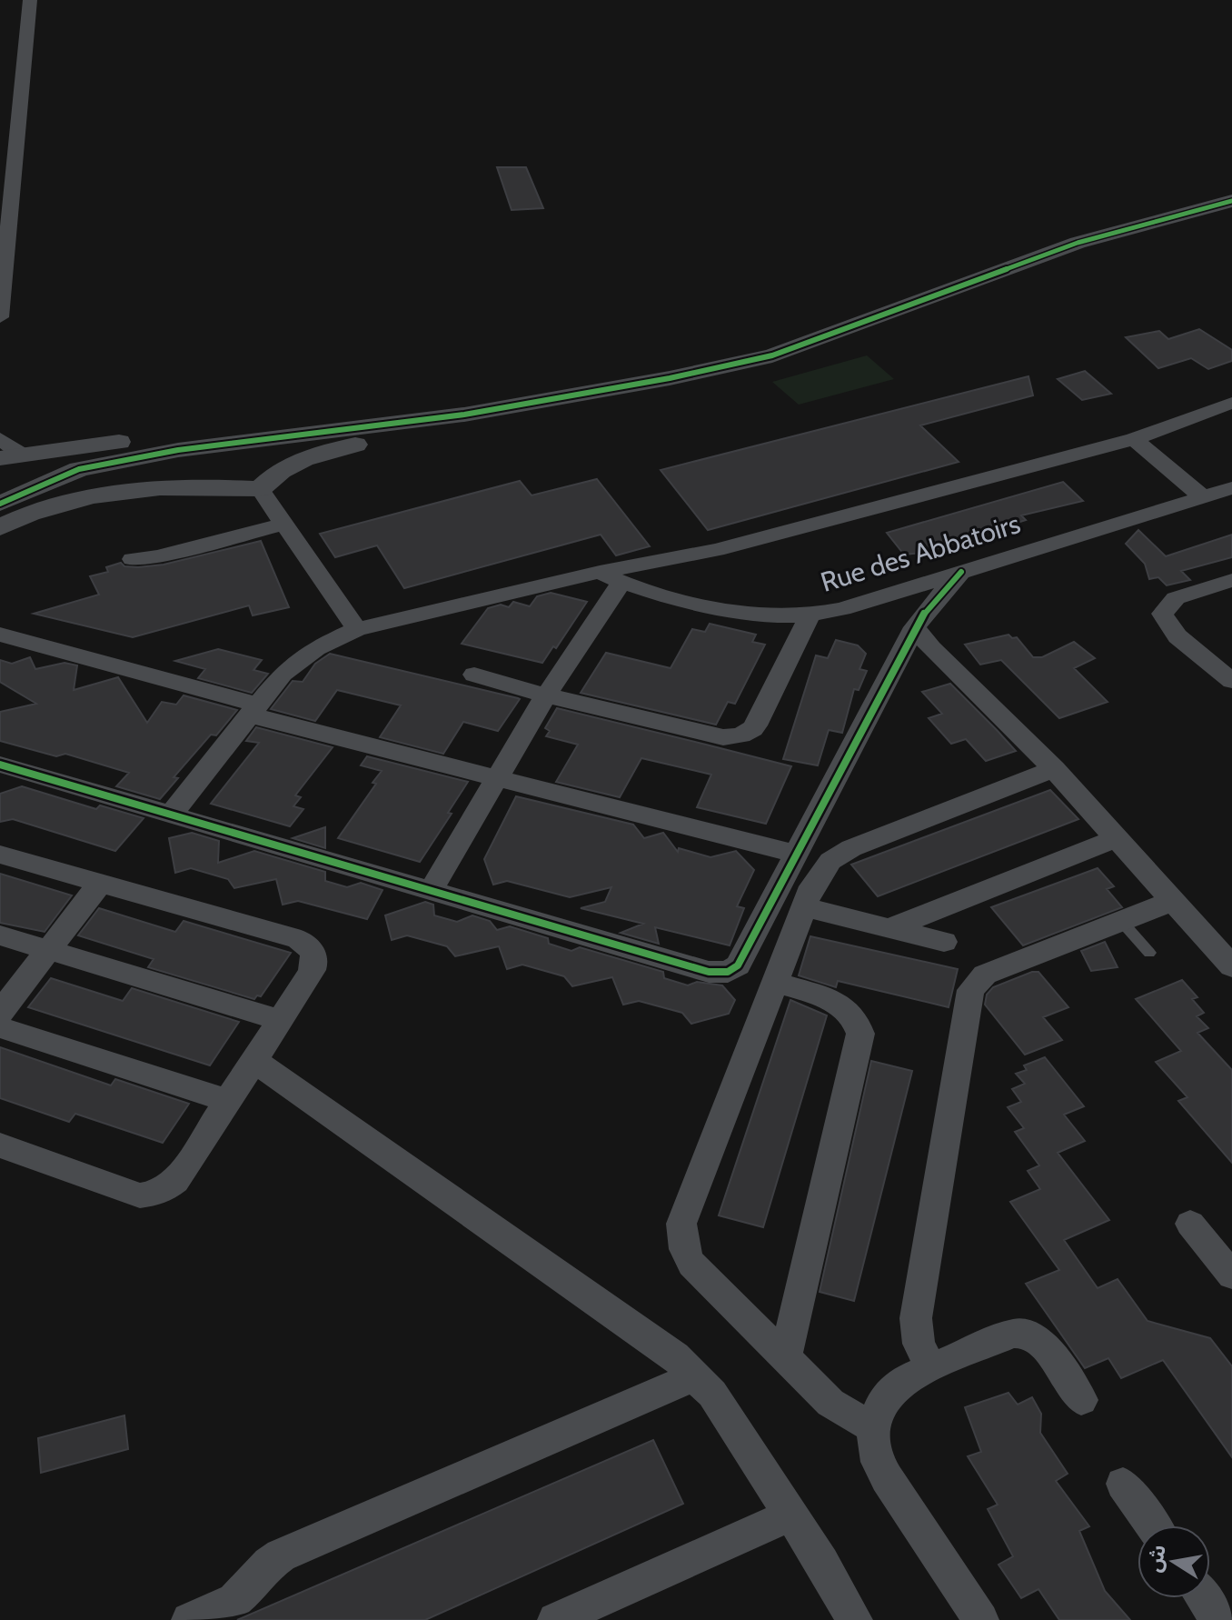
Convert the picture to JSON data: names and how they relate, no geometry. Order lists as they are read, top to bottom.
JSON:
{
  "streets": {
    "street": ["Rue des Abbatoirs"]
  },
  "north": "left"
}
